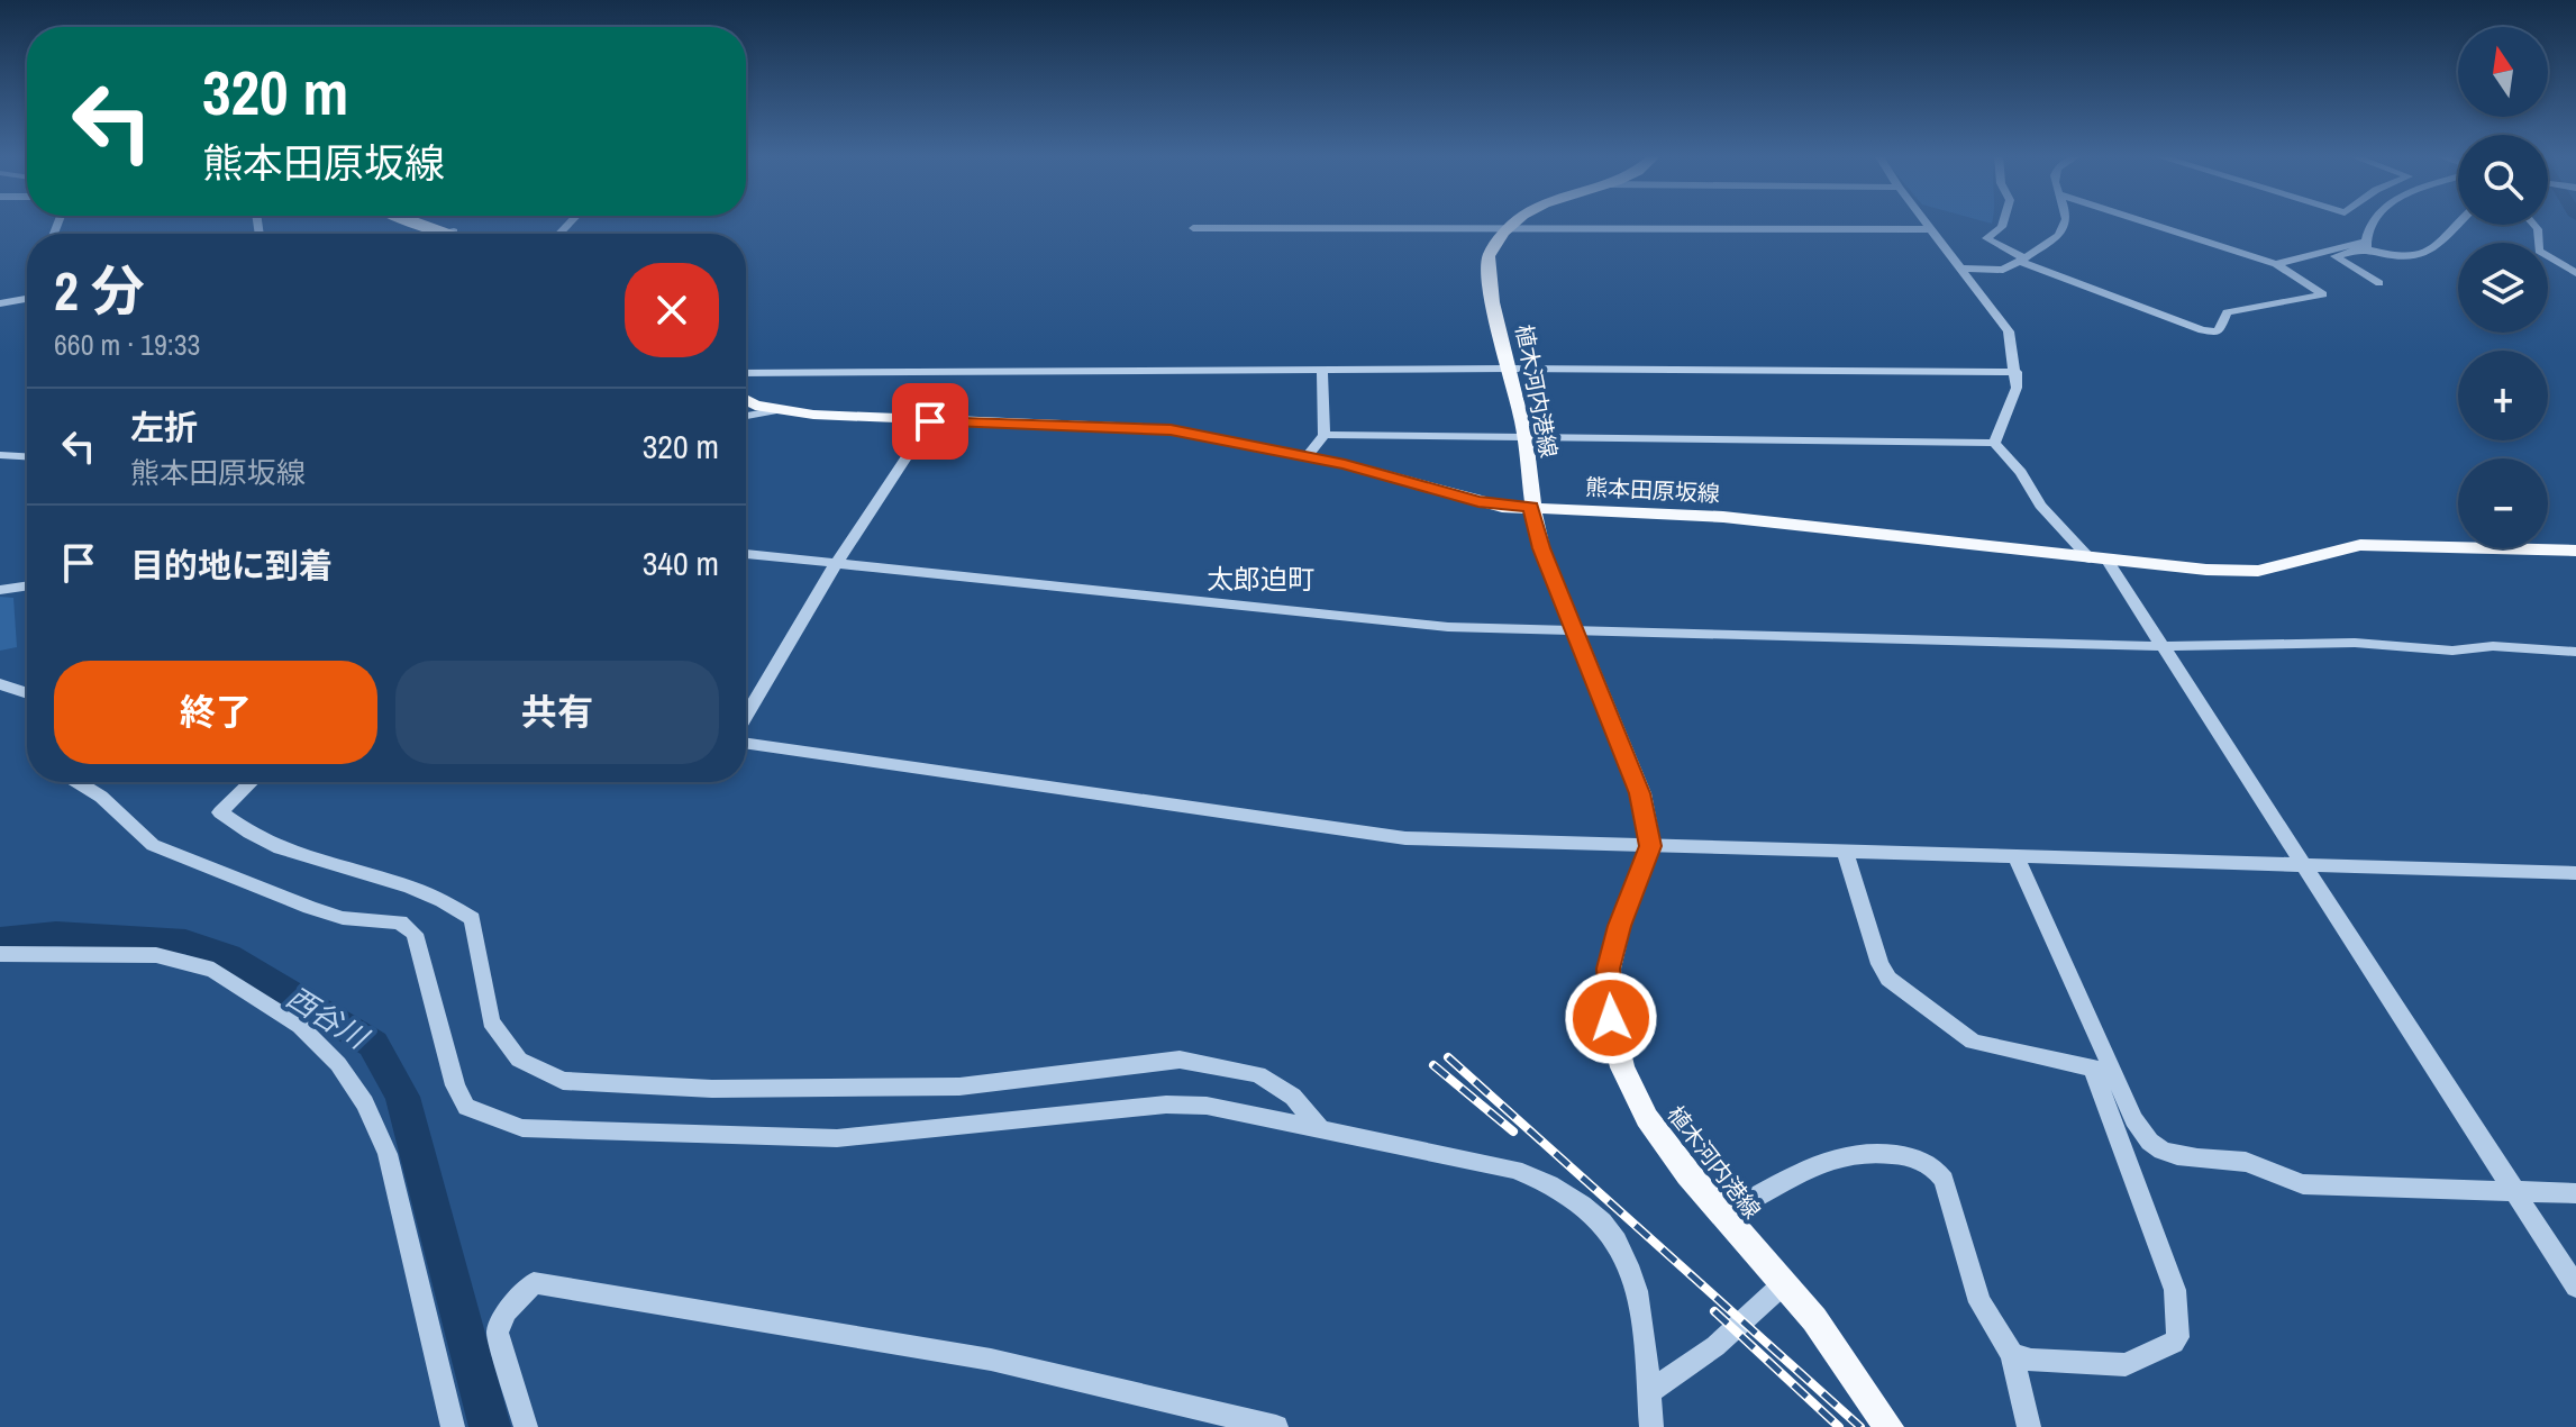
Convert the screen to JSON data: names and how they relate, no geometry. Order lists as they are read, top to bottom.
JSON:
{
  "streets": {
    "main road": ["植木河内港線", "熊本田原坂線"]
  },
  "crossings": [
    ["植木河内港線", "熊本田原坂線"]
  ],
  "districts": ["太郎迫町"],
  "water": ["西谷川"],
  "north": "top",
  "page": {
    "map_buttons": ["+", "−"],
    "turn": ["320 m", "熊本田原坂線"],
    "heading": ["2 分", "660 m · 19:33"],
    "list": [
      {
        "name": "左折",
        "note": "熊本田原坂線",
        "value": "320 m"
      },
      {
        "name": "目的地に到着",
        "value": "340 m"
      }
    ],
    "buttons": ["終了", "共有"]
  }
}
